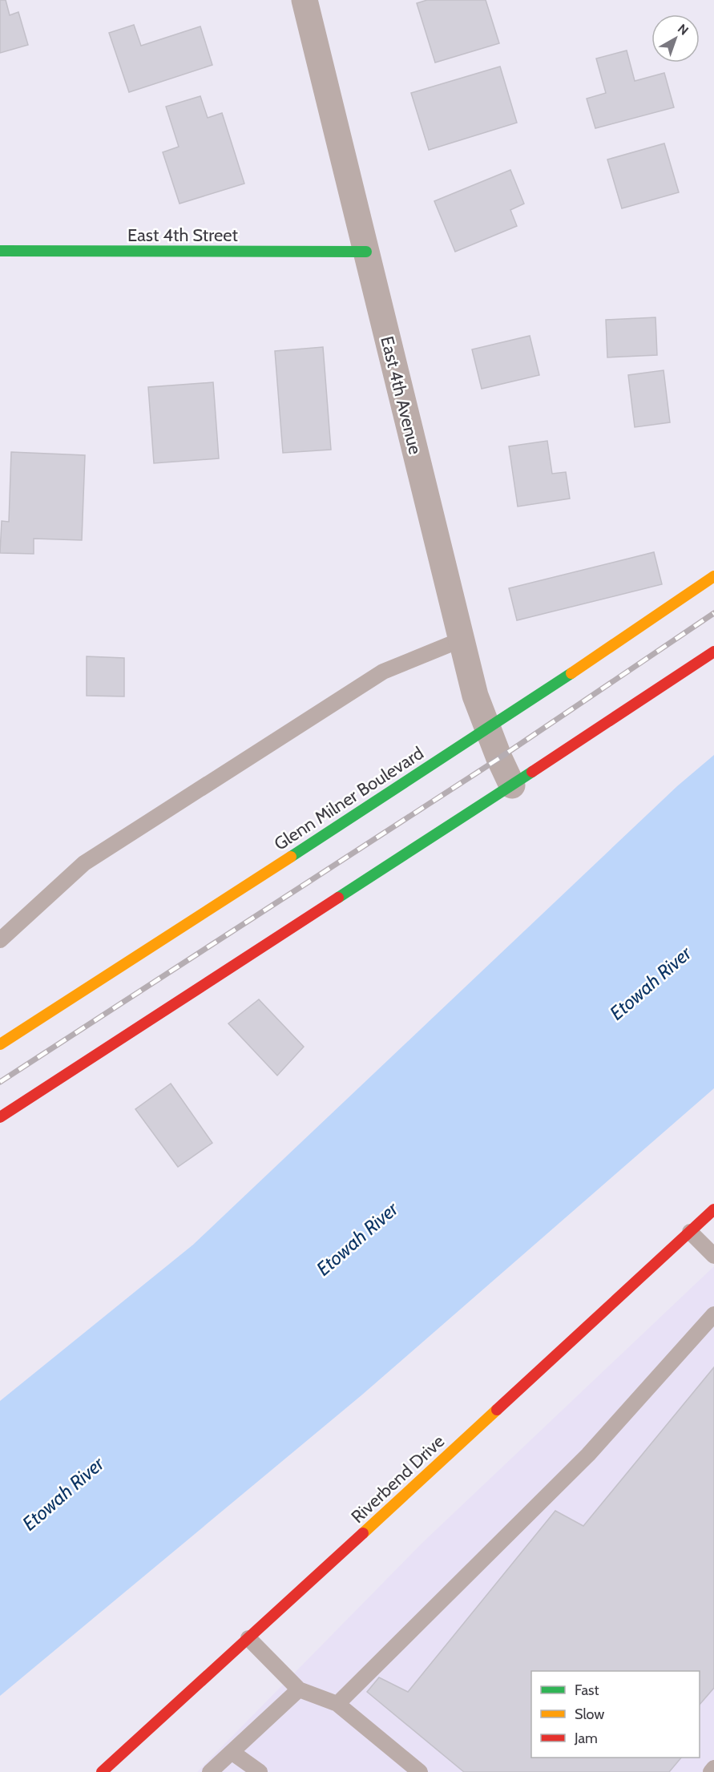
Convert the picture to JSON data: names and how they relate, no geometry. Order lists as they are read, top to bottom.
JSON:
{
  "streets": {
    "street": [
      "East 4th Street",
      "East 4th Avenue",
      "Glenn Milner Boulevard",
      "Riverbend Drive"
    ]
  },
  "crossings": [
    ["East 4th Street", "East 4th Avenue"],
    ["East 4th Avenue", "Glenn Milner Boulevard"]
  ],
  "water": ["Etowah River"],
  "legend": ["Fast", "Slow", "Jam"],
  "north": "top right"
}
